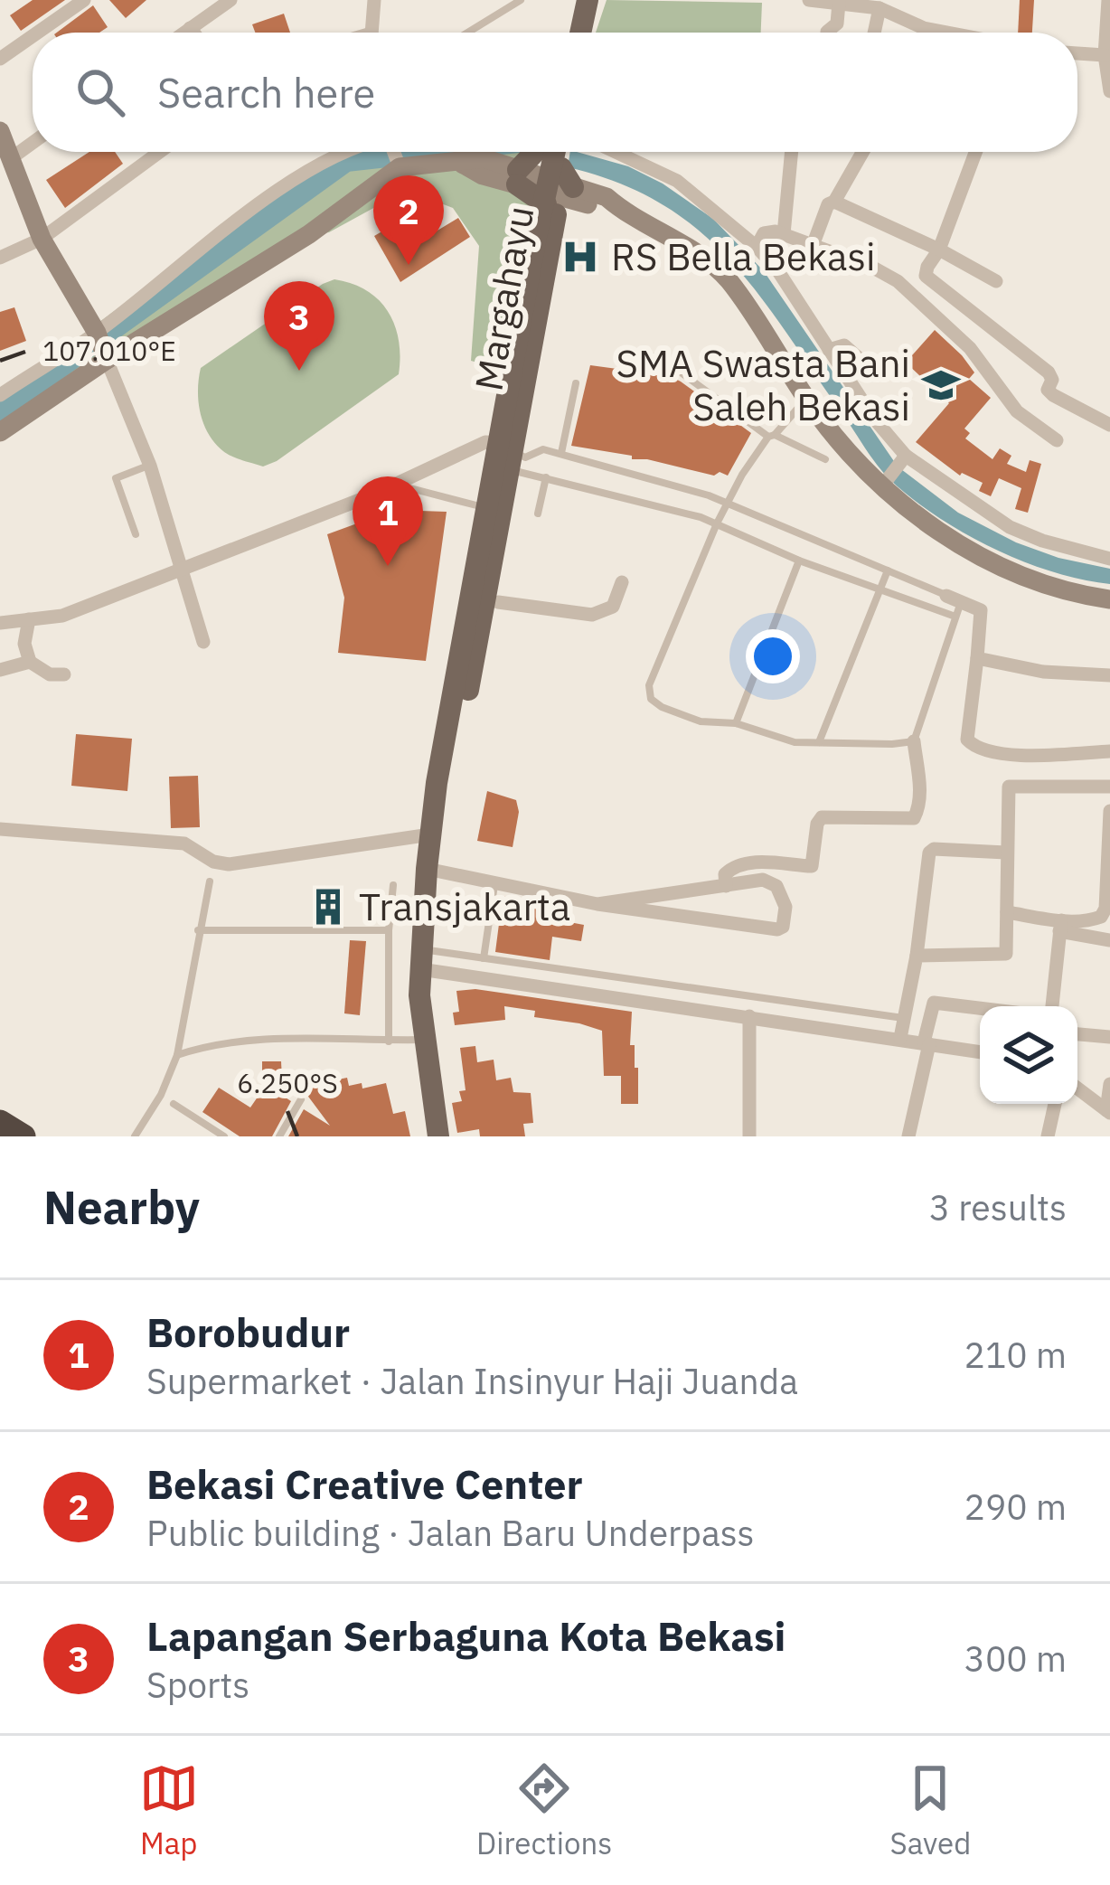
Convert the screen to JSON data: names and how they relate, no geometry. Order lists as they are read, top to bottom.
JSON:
{
  "streets": {
    "main road": ["Margahayu"]
  },
  "places": {
    "hospital": ["RS Bella Bekasi"],
    "school or university": ["SMA Swasta Bani Saleh Bekasi"],
    "building": ["Transjakarta"]
  },
  "page": {
    "search": "Search here",
    "pins": ["2", "3", "1"],
    "heading": ["Nearby", "3 results"],
    "list": [
      {
        "mark": "1",
        "name": "Borobudur",
        "note": "Supermarket · Jalan Insinyur Haji Juanda",
        "value": "210 m"
      },
      {
        "mark": "2",
        "name": "Bekasi Creative Center",
        "note": "Public building · Jalan Baru Underpass",
        "value": "290 m"
      },
      {
        "mark": "3",
        "name": "Lapangan Serbaguna Kota Bekasi",
        "note": "Sports",
        "value": "300 m"
      }
    ],
    "nav": ["Map", "Directions", "Saved"]
  },
  "coordinates": ["107.010°E", "6.250°S"]
}
